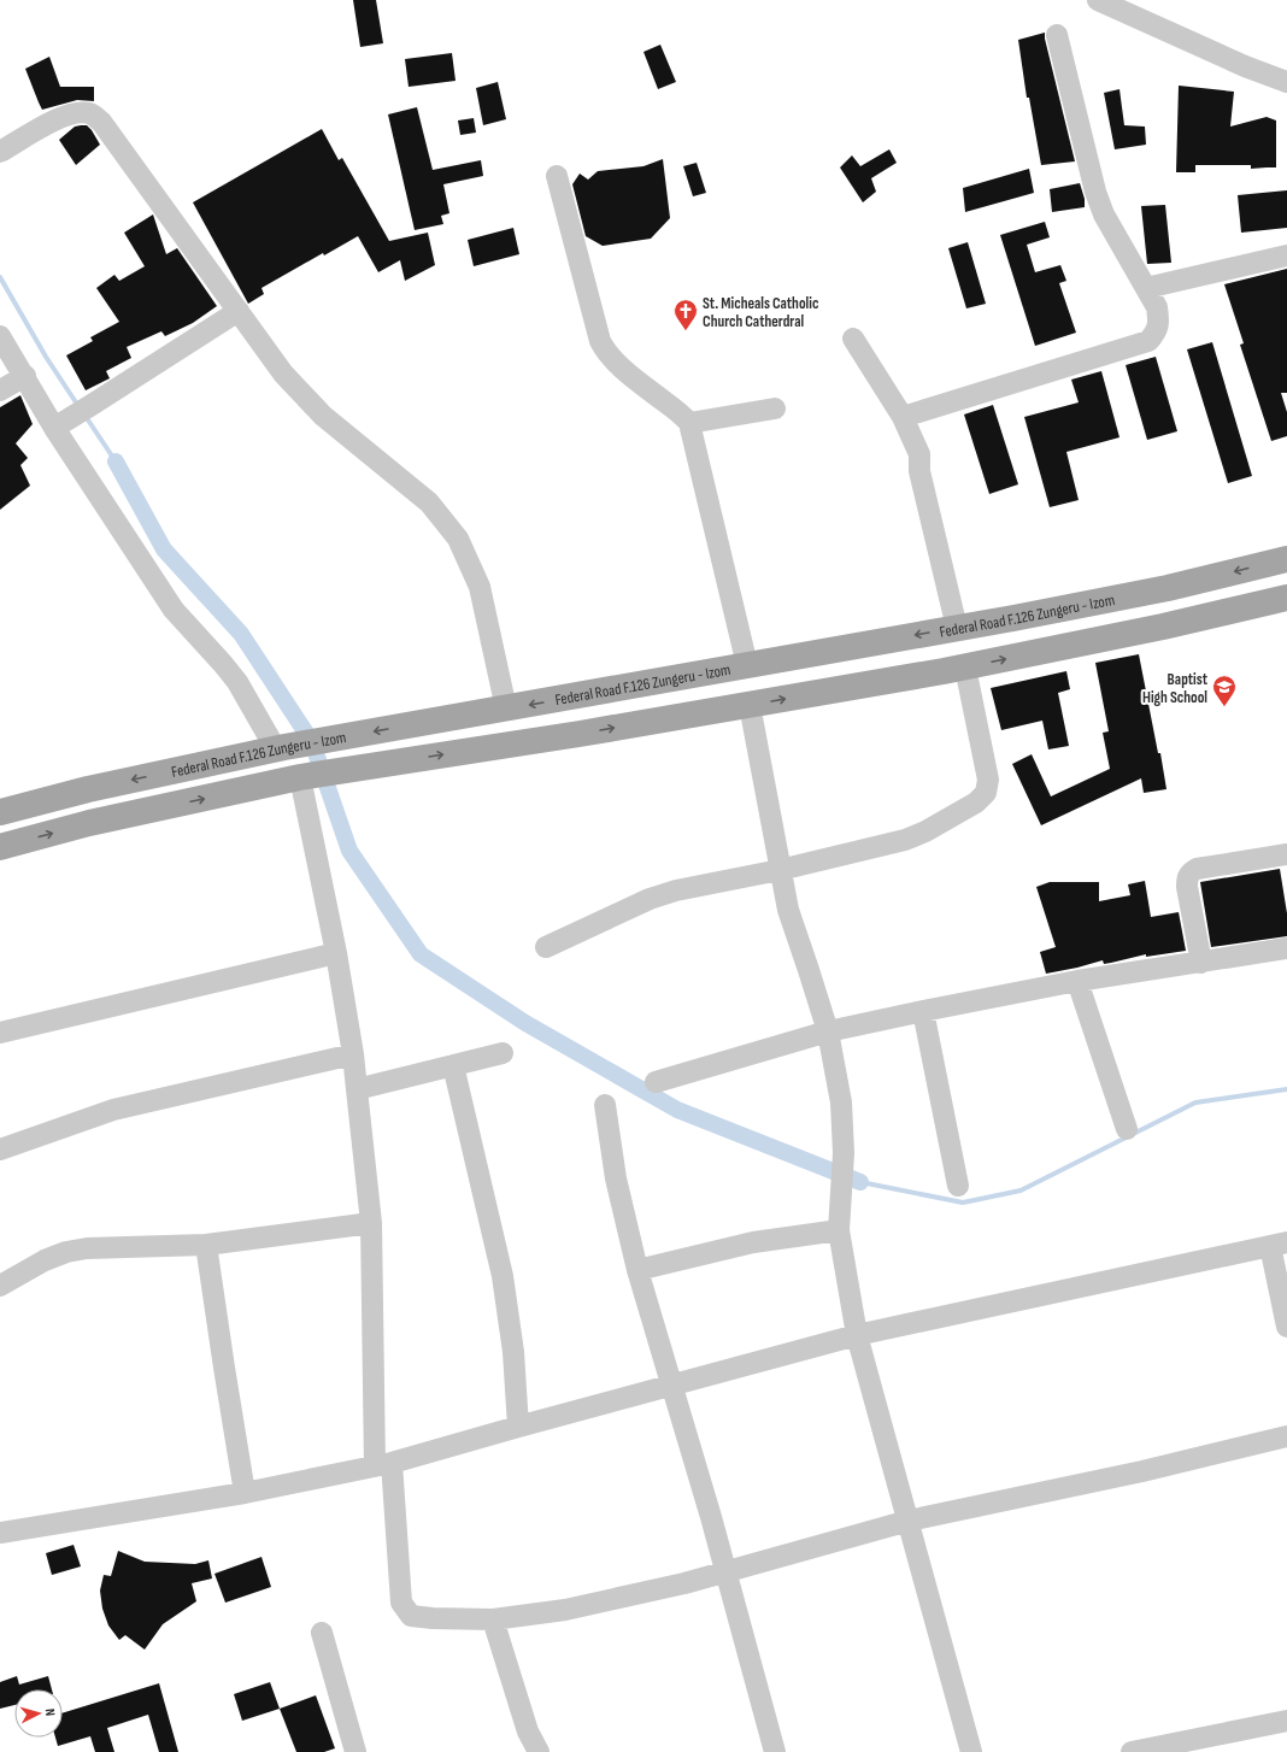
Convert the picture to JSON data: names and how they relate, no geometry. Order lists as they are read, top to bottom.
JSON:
{
  "streets": {
    "main road": ["Federal Road F.126 Zungeru - Izom"]
  },
  "places": {
    "church": ["St. Micheals Catholic Church Catherdral"],
    "school or university": ["Baptist High School"]
  },
  "north": "right"
}
